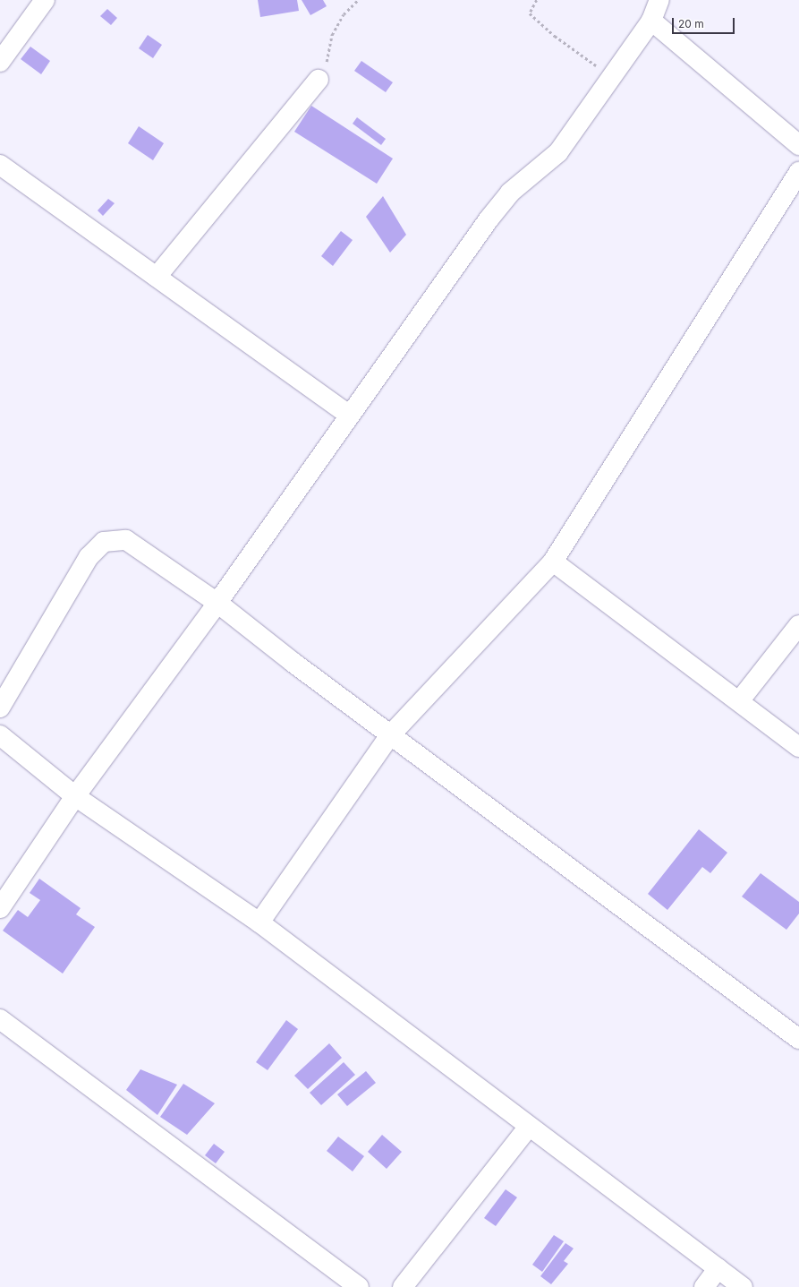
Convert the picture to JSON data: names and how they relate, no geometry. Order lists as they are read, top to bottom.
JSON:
{
  "scale_bar": "20 m"
}
